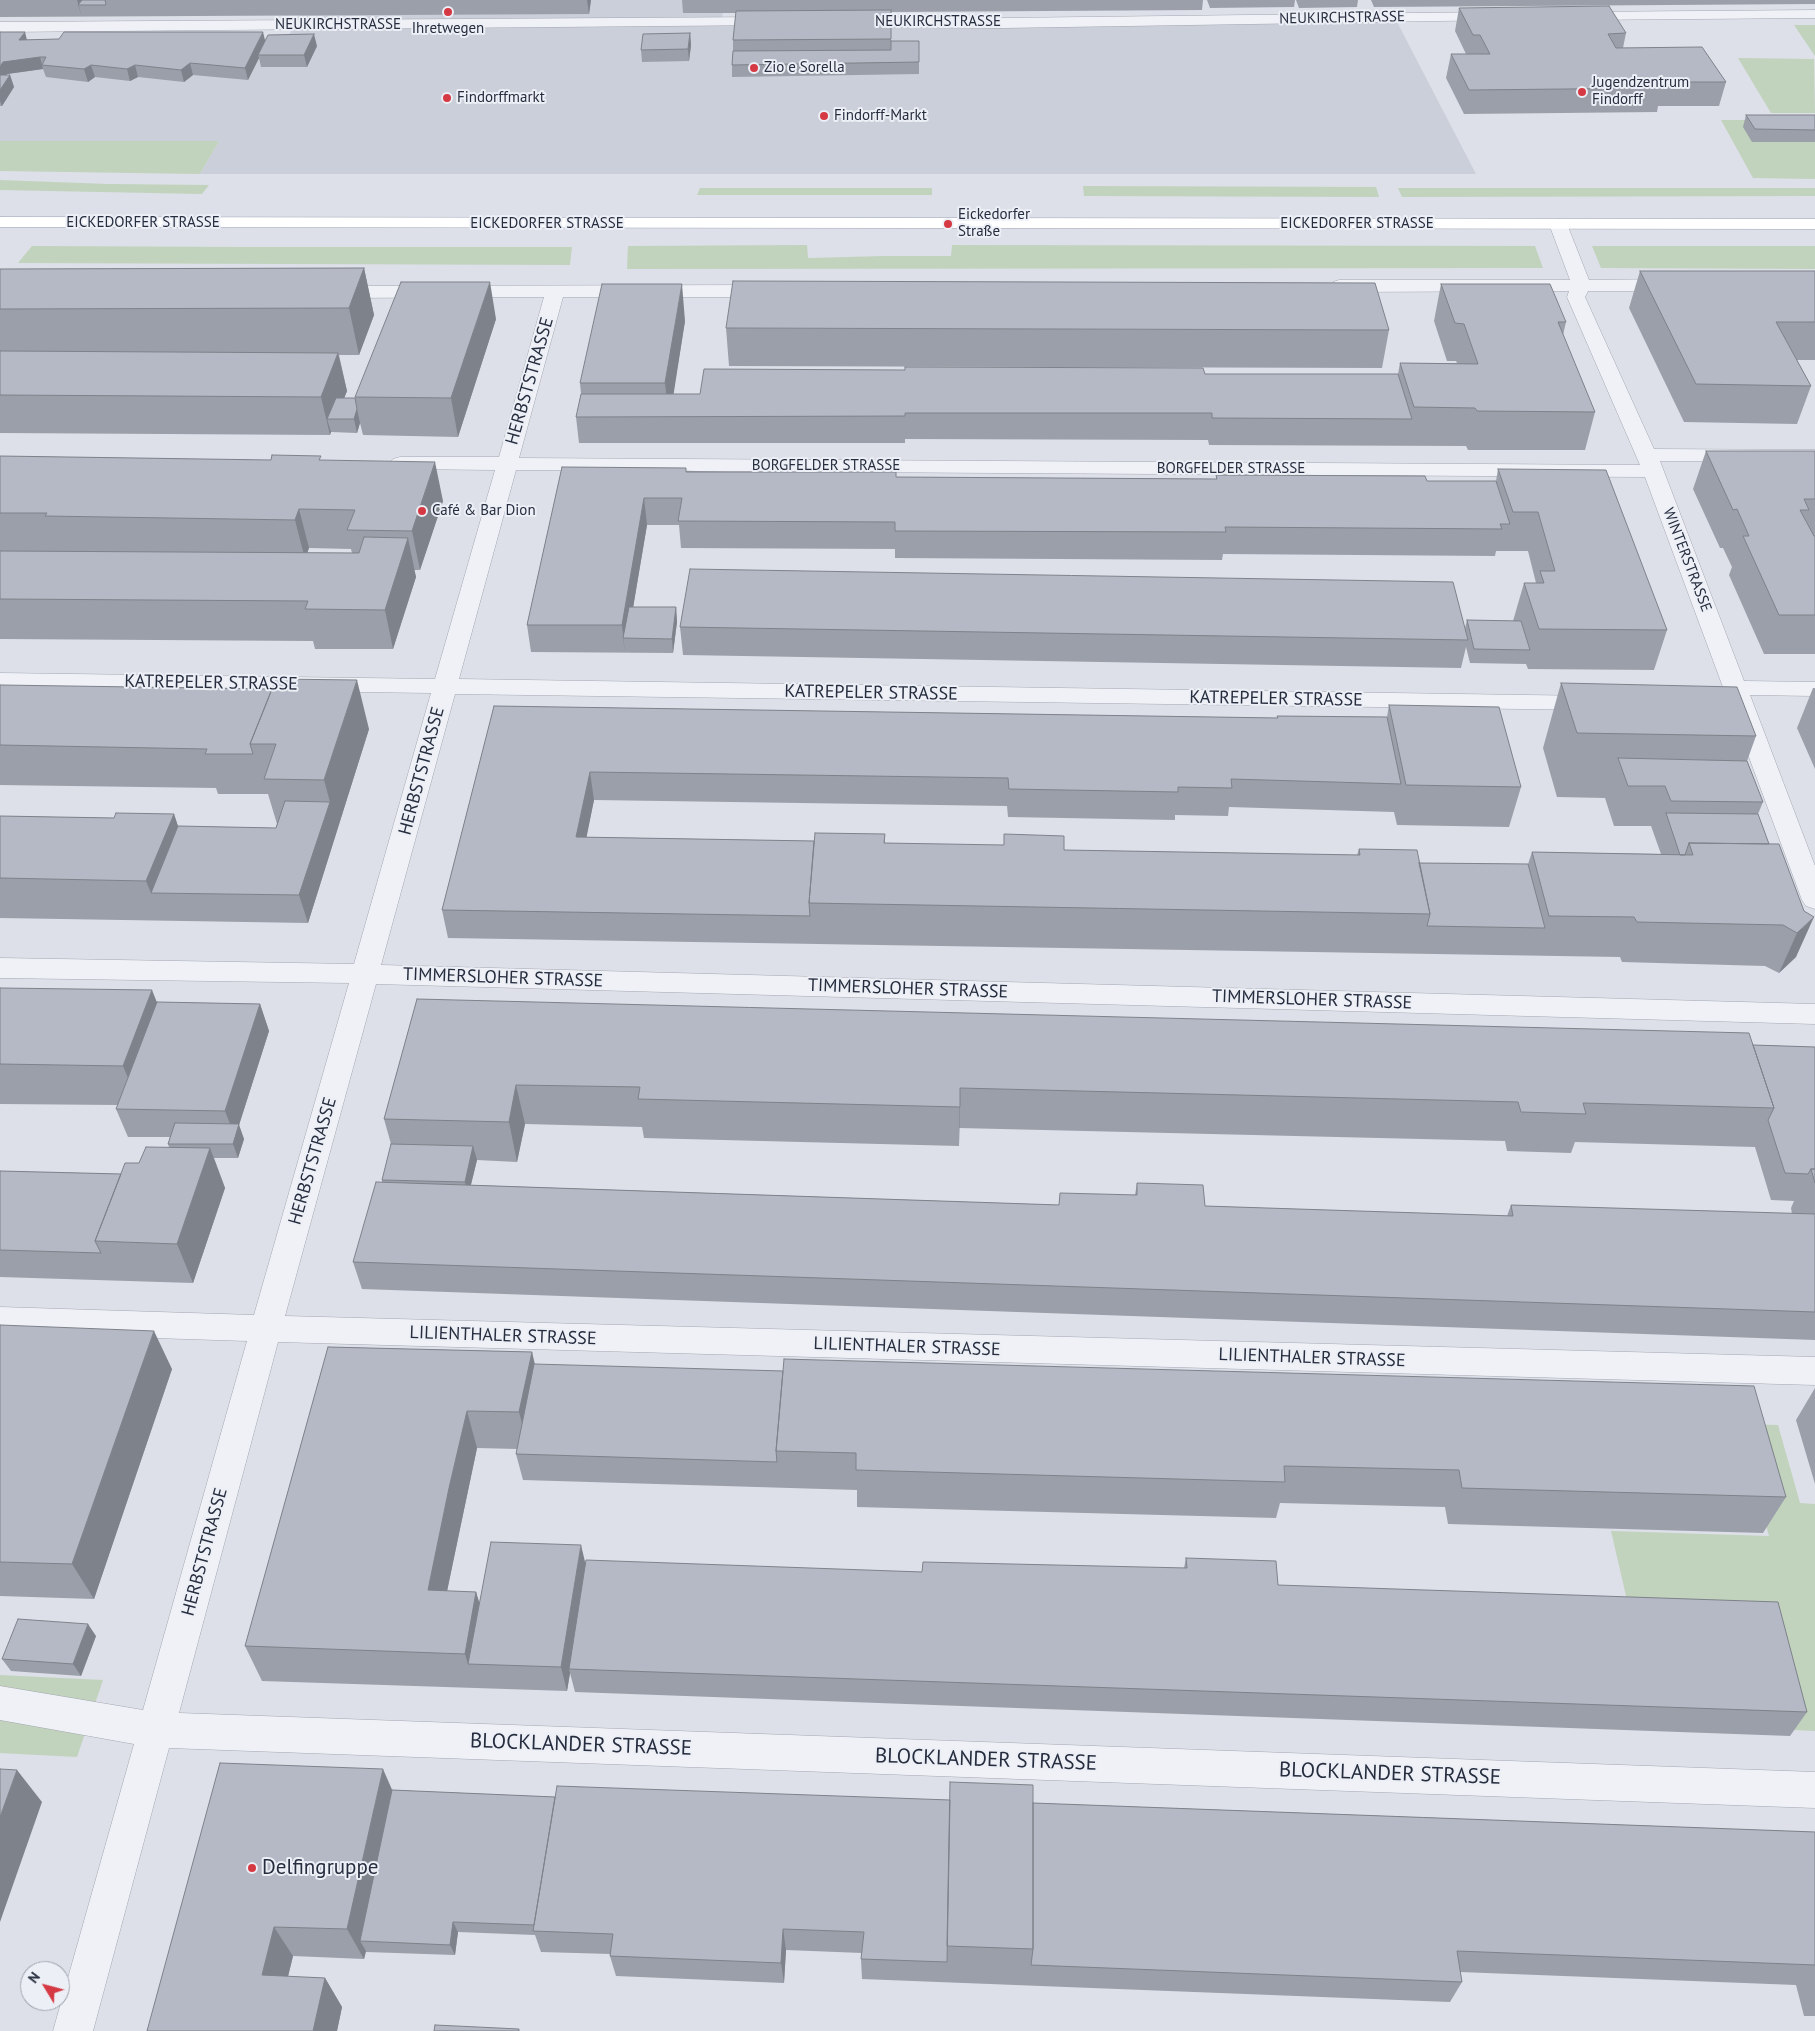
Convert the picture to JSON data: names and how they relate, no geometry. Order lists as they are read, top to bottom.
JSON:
{
  "streets": {
    "main road": ["EICKEDORFER STRASSE"],
    "street": [
      "NEUKIRCHSTRASSE",
      "HERBSTSTRASSE",
      "BORGFELDER STRASSE",
      "WINTERSTRASSE",
      "KATREPELER STRASSE",
      "TIMMERSLOHER STRASSE",
      "LILIENTHALER STRASSE",
      "BLOCKLANDER STRASSE"
    ]
  },
  "crossings": [
    ["EICKEDORFER STRASSE", "WINTERSTRASSE"],
    ["HERBSTSTRASSE", "BORGFELDER STRASSE"],
    ["HERBSTSTRASSE", "KATREPELER STRASSE"],
    ["HERBSTSTRASSE", "TIMMERSLOHER STRASSE"],
    ["HERBSTSTRASSE", "LILIENTHALER STRASSE"],
    ["HERBSTSTRASSE", "BLOCKLANDER STRASSE"],
    ["BORGFELDER STRASSE", "WINTERSTRASSE"]
  ],
  "places": [
    "Ihretwegen",
    "Zio e Sorella",
    "Jugendzentrum Findorff",
    "Findorffmarkt",
    "Findorff-Markt",
    "Eickedorfer Straße",
    "Café & Bar Dion",
    "Delfingruppe"
  ],
  "north": "top left"
}
